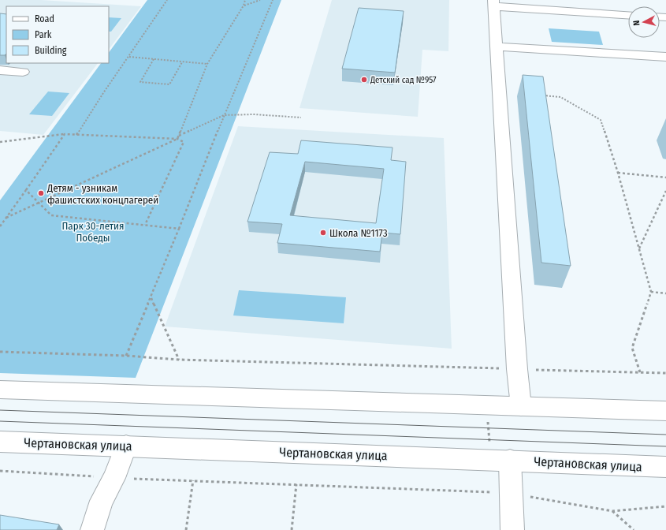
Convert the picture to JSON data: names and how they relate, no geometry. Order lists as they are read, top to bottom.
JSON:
{
  "streets": {
    "main road": ["Чертановская улица"]
  },
  "parks": ["Парк 30-летия Победы"],
  "places": ["Детский сад №957", "Детям - узникам фашистских концлагерей", "Школа №1173"],
  "legend": ["Road", "Park", "Building"],
  "north": "left"
}
